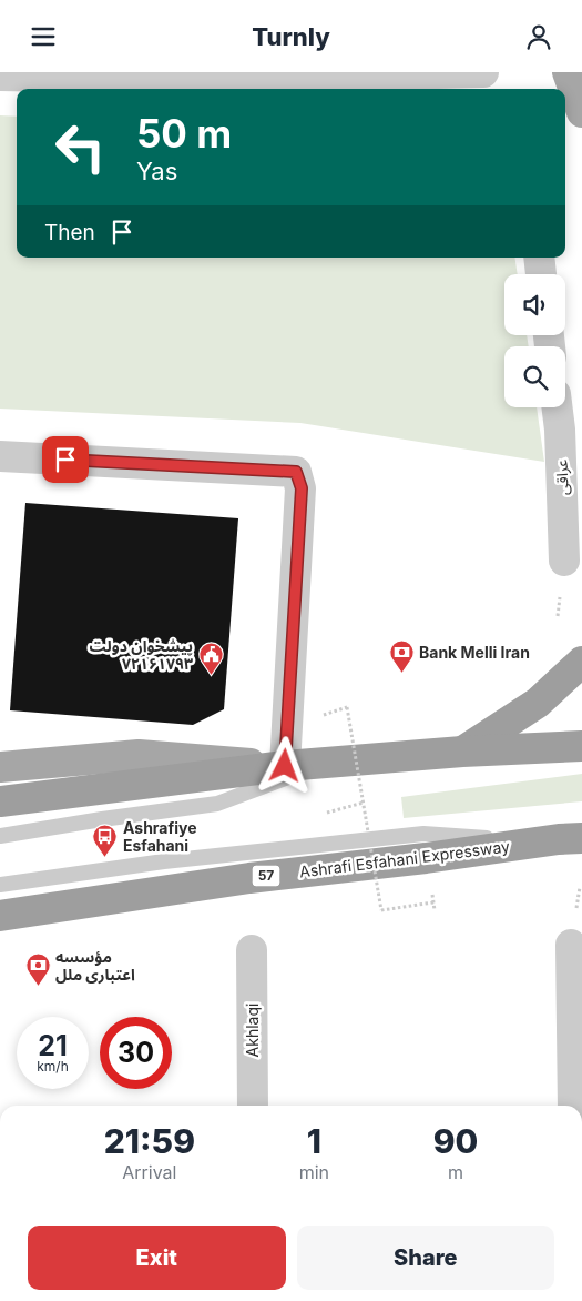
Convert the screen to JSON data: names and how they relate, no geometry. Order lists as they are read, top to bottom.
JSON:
{
  "streets": {
    "highway": ["Ashrafi Esfahani Expressway", "57"],
    "street": ["عراقی", "Akhlaqi"]
  },
  "places": {
    "bank": ["Bank Melli Iran", "مؤسسه اعتباری ملل"],
    "public building": ["پیشخوان دولت ۷۲۱۶۱۷۹۳"],
    "bus stop": ["Ashrafiye Esfahani"]
  },
  "page": {
    "header": "Turnly",
    "turn": ["50 m", "Yas"],
    "then": "Then",
    "speed": "21 km/h",
    "limit": "30",
    "eta": [
      "21:59",
      "Arrival",
      "1",
      "min",
      "90",
      "m"
    ],
    "buttons": ["Exit", "Share"]
  }
}
